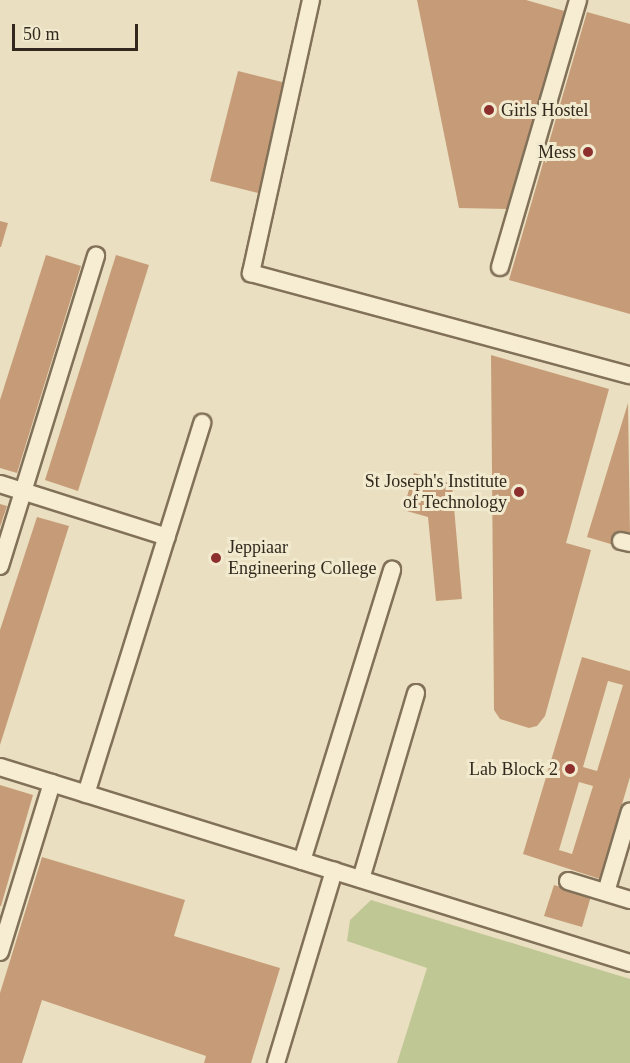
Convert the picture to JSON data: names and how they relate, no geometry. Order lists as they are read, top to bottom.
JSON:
{
  "places": [
    "Girls Hostel",
    "Mess",
    "St Joseph's Institute of Technology",
    "Jeppiaar Engineering College",
    "Lab Block 2"
  ],
  "scale_bar": "50 m"
}
